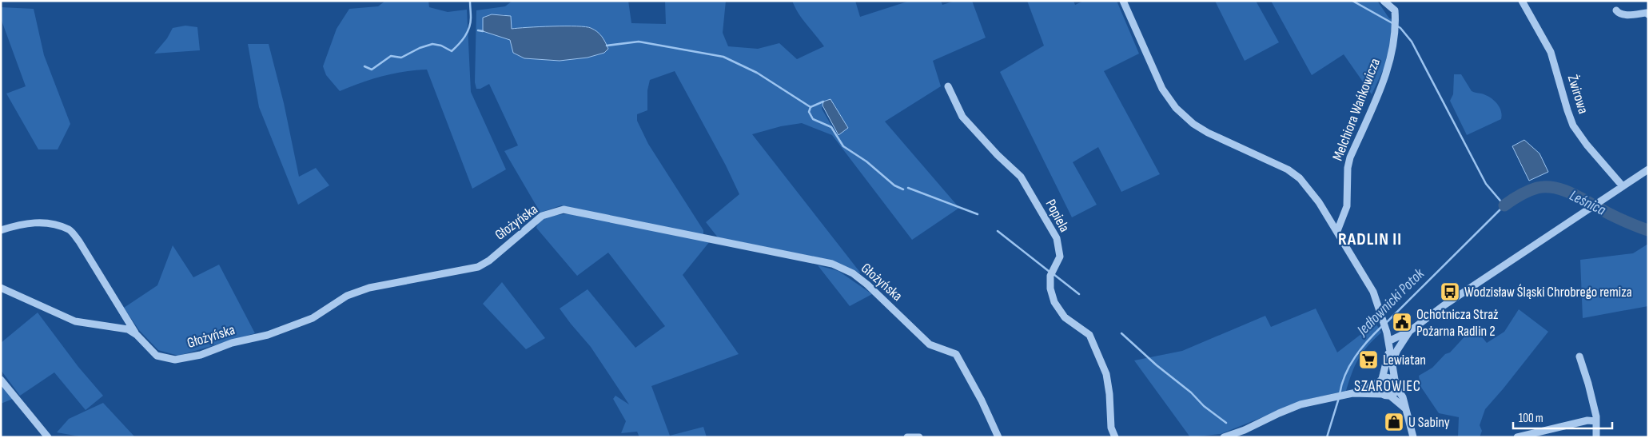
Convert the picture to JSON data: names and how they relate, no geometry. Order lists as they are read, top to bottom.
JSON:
{
  "streets": {
    "street": [
      "Żwirowa",
      "Melchiora Wańkowicza",
      "Popiela",
      "Głożyńska"
    ]
  },
  "districts": ["RADLIN II", "SZAROWIEC"],
  "water": ["Leśnica", "Jedłownicki Potok"],
  "places": {
    "bus stop": ["Wodzisław Śląski Chrobrego remiza"],
    "public building": ["Ochotnicza Straż Pożarna Radlin 2"],
    "supermarket": ["Lewiatan"],
    "shop": ["U Sabiny"]
  },
  "scale_bar": "100 m"
}
